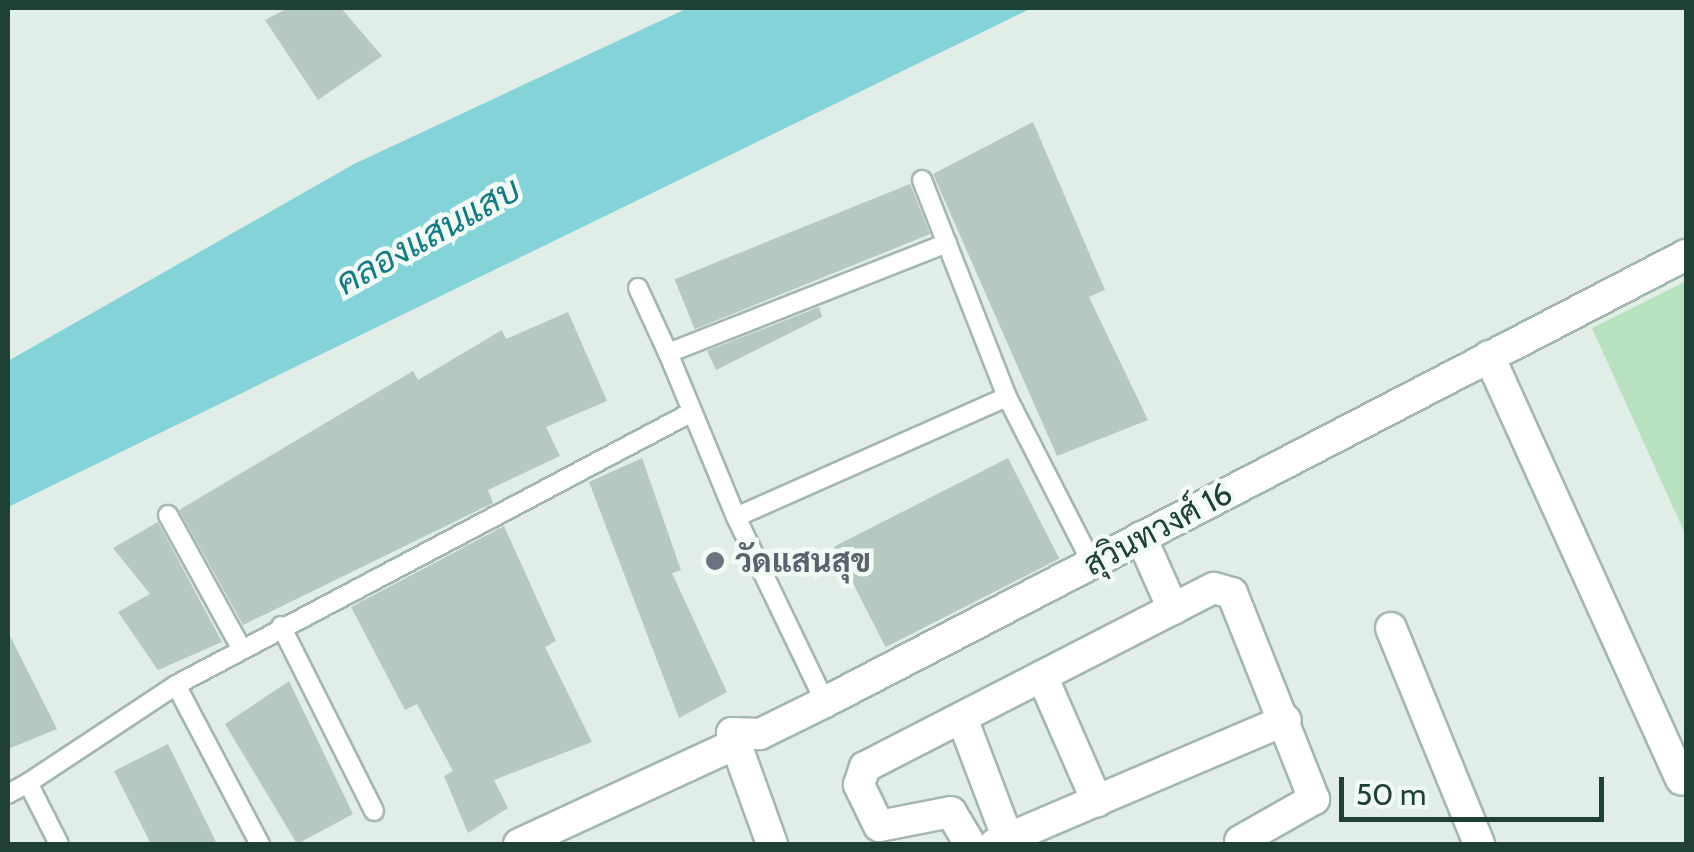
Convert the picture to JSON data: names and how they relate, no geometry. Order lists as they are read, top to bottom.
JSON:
{
  "streets": {
    "street": ["สุวินทวงศ์ 16"]
  },
  "water": ["คลองแสนแสบ"],
  "places": ["วัดแสนสุข"],
  "scale_bar": "50 m"
}
